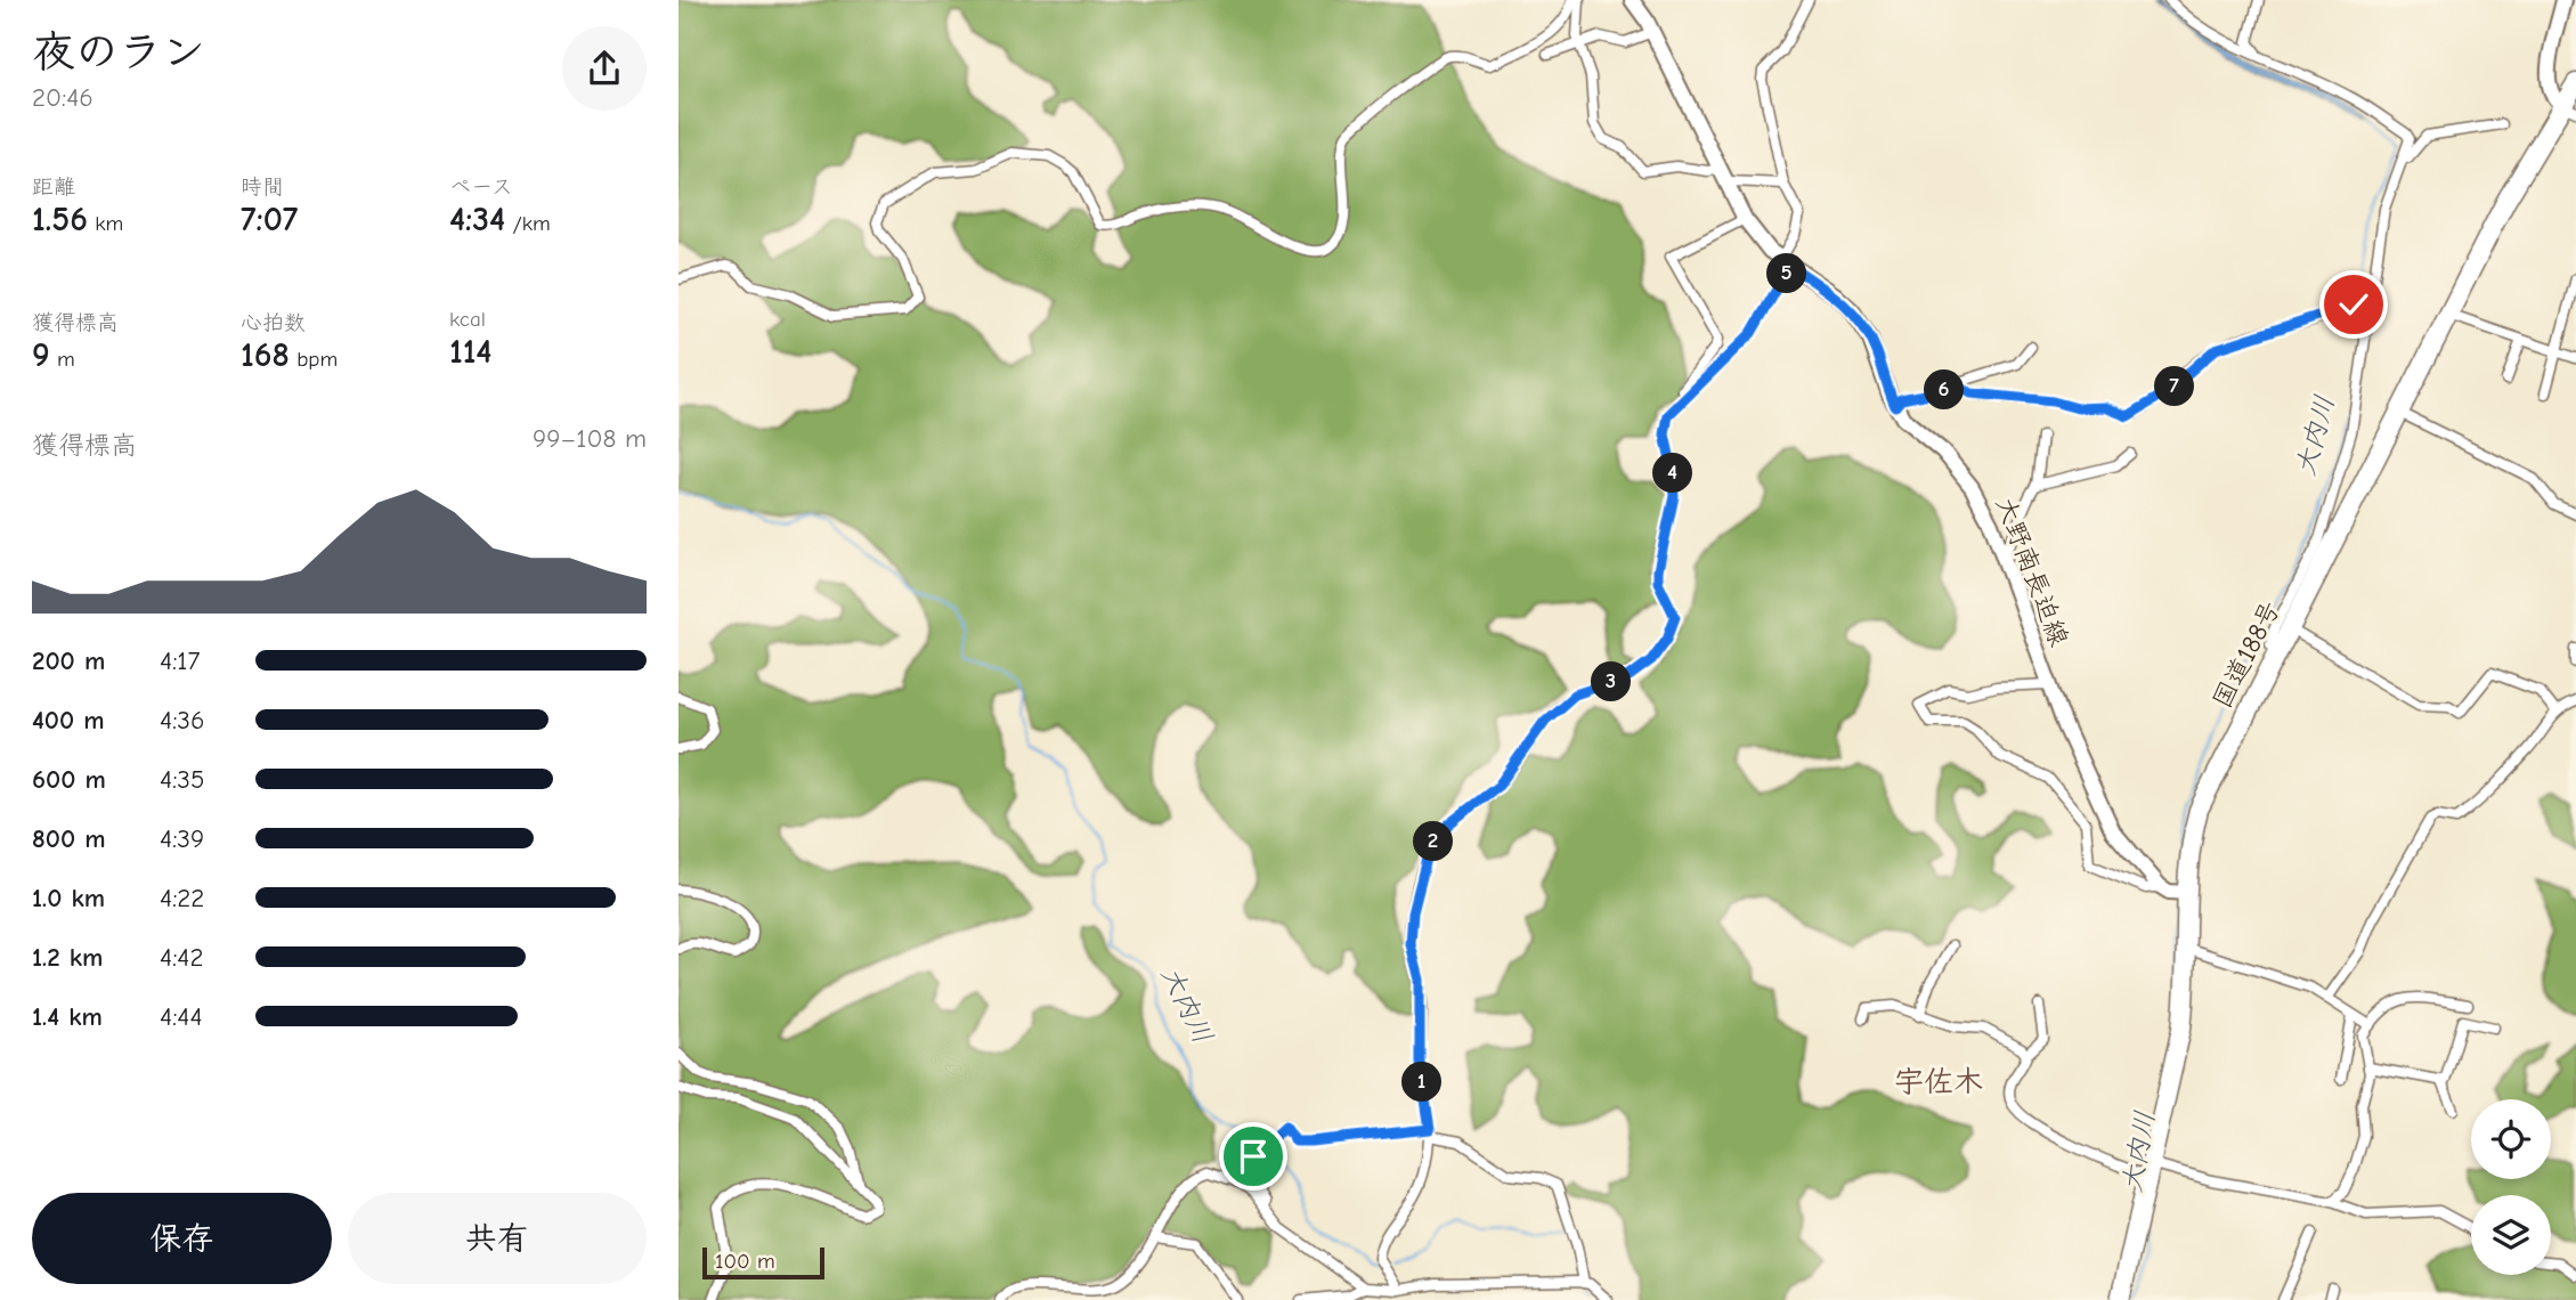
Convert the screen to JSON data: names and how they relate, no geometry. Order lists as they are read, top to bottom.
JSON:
{
  "streets": {
    "highway": ["国道188号"],
    "main road": ["大野南長迫線"]
  },
  "crossings": [
    ["大野南長迫線", "国道188号"]
  ],
  "districts": ["宇佐木"],
  "water": ["大内川"],
  "scale_bar": "100 m",
  "page": {
    "heading": ["夜のラン", "20:46"],
    "stats": [
      ["距離", "1.56 km"],
      ["時間", "7:07"],
      ["ペース", "4:34 /km"],
      ["獲得標高", "9 m"],
      ["心拍数", "168 bpm"],
      ["kcal", "114"]
    ],
    "pins": [
      "5",
      "7",
      "6",
      "4",
      "3",
      "2",
      "1"
    ],
    "chart": ["獲得標高", "99–108 m"],
    "list": [
      {
        "name": "200 m",
        "note": "4:17"
      },
      {
        "name": "400 m",
        "note": "4:36"
      },
      {
        "name": "600 m",
        "note": "4:35"
      },
      {
        "name": "800 m",
        "note": "4:39"
      },
      {
        "name": "1.0 km",
        "note": "4:22"
      },
      {
        "name": "1.2 km",
        "note": "4:42"
      },
      {
        "name": "1.4 km",
        "note": "4:44"
      }
    ],
    "buttons": ["保存", "共有"],
    "scale": "100 m"
  }
}
